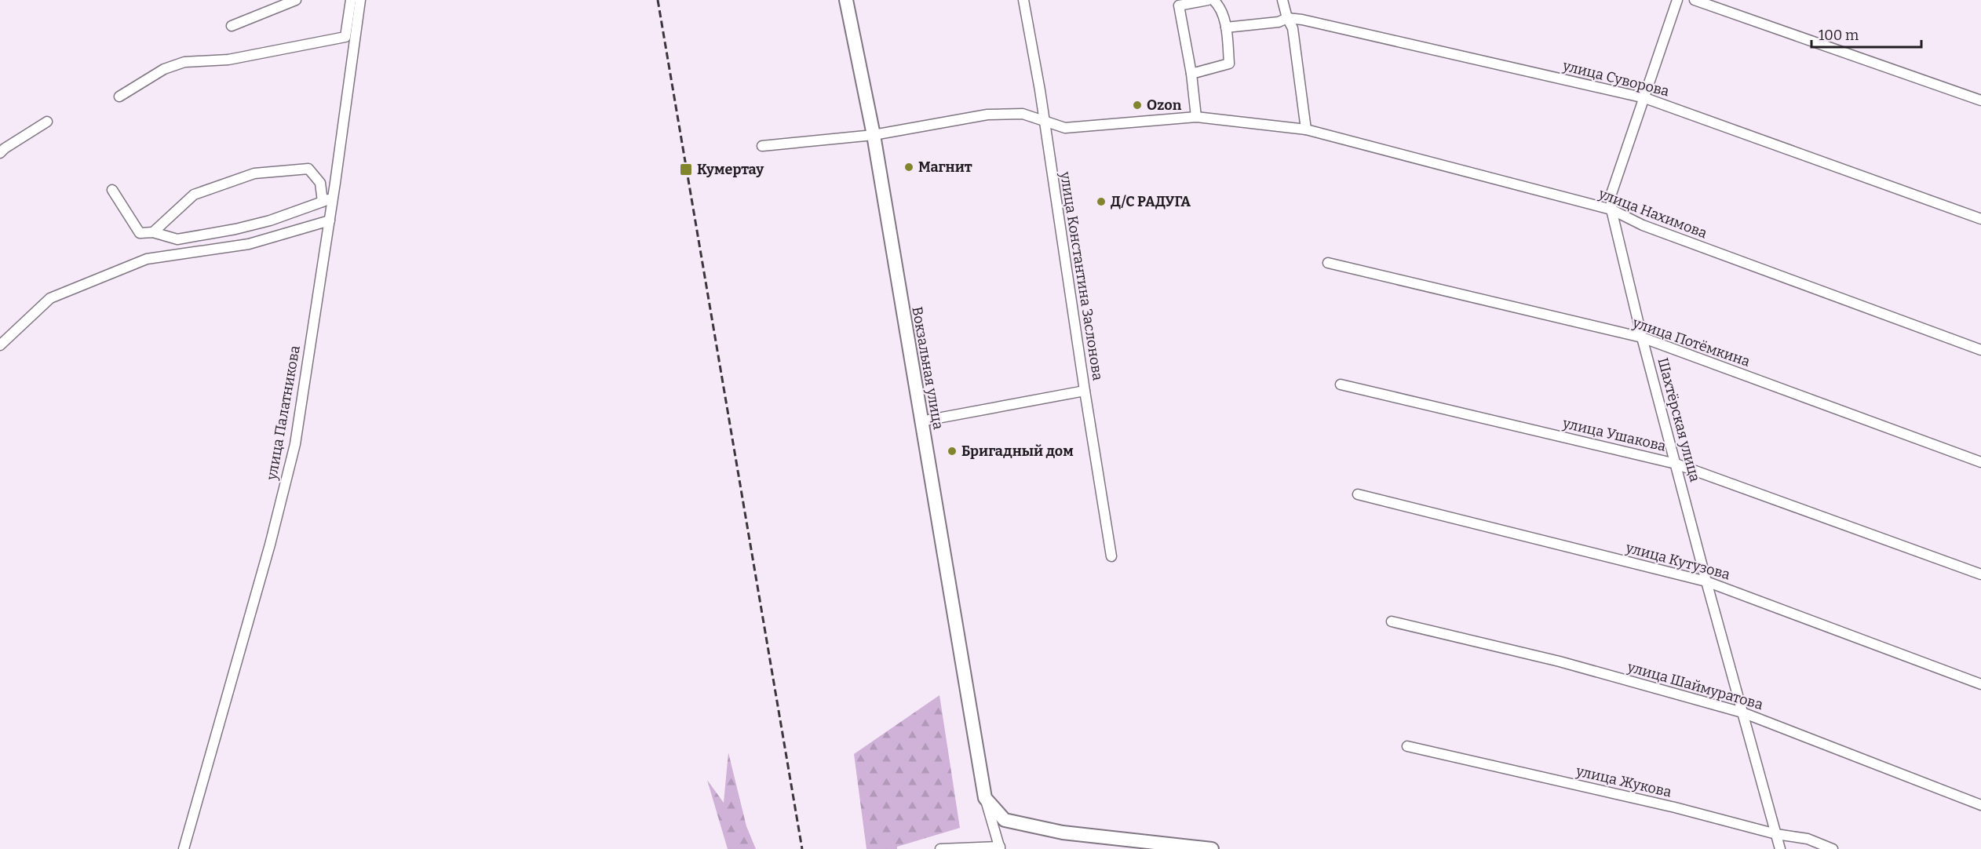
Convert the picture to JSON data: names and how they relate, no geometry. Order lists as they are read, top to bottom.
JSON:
{
  "streets": {
    "main road": ["Вокзальная улица"],
    "street": [
      "улица Суворова",
      "улица Нахимова",
      "улица Константина Заслонова",
      "улица Потёмкина",
      "улица Палатникова",
      "Шахтёрская улица",
      "улица Ушакова",
      "улица Кутузова",
      "улица Шаймуратова",
      "улица Жукова"
    ]
  },
  "crossings": [
    ["улица Суворова", "Шахтёрская улица"],
    ["улица Нахимова", "улица Константина Заслонова"],
    ["улица Нахимова", "Вокзальная улица"],
    ["улица Нахимова", "Шахтёрская улица"],
    ["улица Потёмкина", "Шахтёрская улица"],
    ["Шахтёрская улица", "улица Ушакова"],
    ["Шахтёрская улица", "улица Кутузова"],
    ["Шахтёрская улица", "улица Шаймуратова"],
    ["Шахтёрская улица", "улица Жукова"]
  ],
  "places": {
    "other": [
      "Ozon",
      "Магнит",
      "Д/С РАДУГА",
      "Бригадный дом"
    ],
    "transit": ["Кумертау"]
  },
  "scale_bar": "100 m"
}
